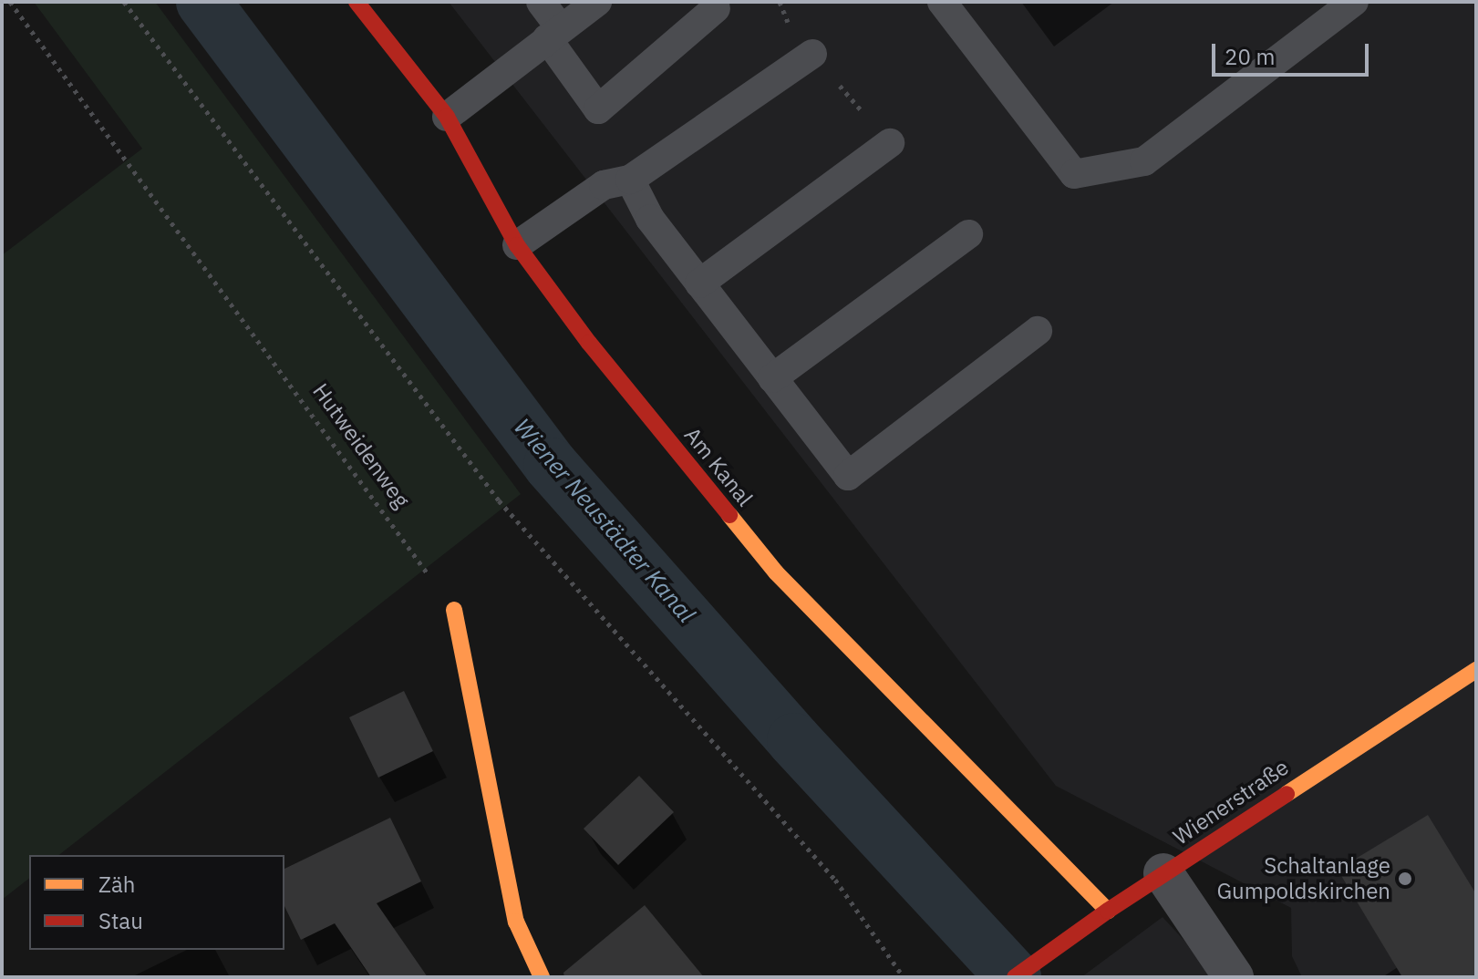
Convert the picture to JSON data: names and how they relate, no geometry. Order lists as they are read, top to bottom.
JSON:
{
  "streets": {
    "street": ["Am Kanal", "Wienerstraße"],
    "path": ["Hutweidenweg"]
  },
  "crossings": [
    ["Am Kanal", "Wienerstraße"]
  ],
  "water": ["Wiener Neustädter Kanal"],
  "places": ["Schaltanlage Gumpoldskirchen"],
  "legend": ["Zäh", "Stau"],
  "scale_bar": "20 m"
}
